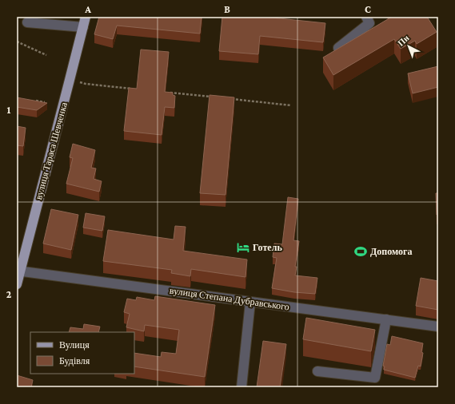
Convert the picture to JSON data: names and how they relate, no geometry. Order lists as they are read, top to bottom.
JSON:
{
  "streets": {
    "main road": ["вулиця Тараса Шевченка"],
    "street": ["вулиця Степана Дубравського"]
  },
  "crossings": [
    ["вулиця Тараса Шевченка", "вулиця Степана Дубравського"]
  ],
  "places": {
    "hotel": ["Готель"],
    "sports": ["Допомога"]
  },
  "legend": ["Вулиця", "Будівля"],
  "north": "top left",
  "grid": {
    "columns": ["A", "B", "C"],
    "rows": ["1", "2"]
  }
}
